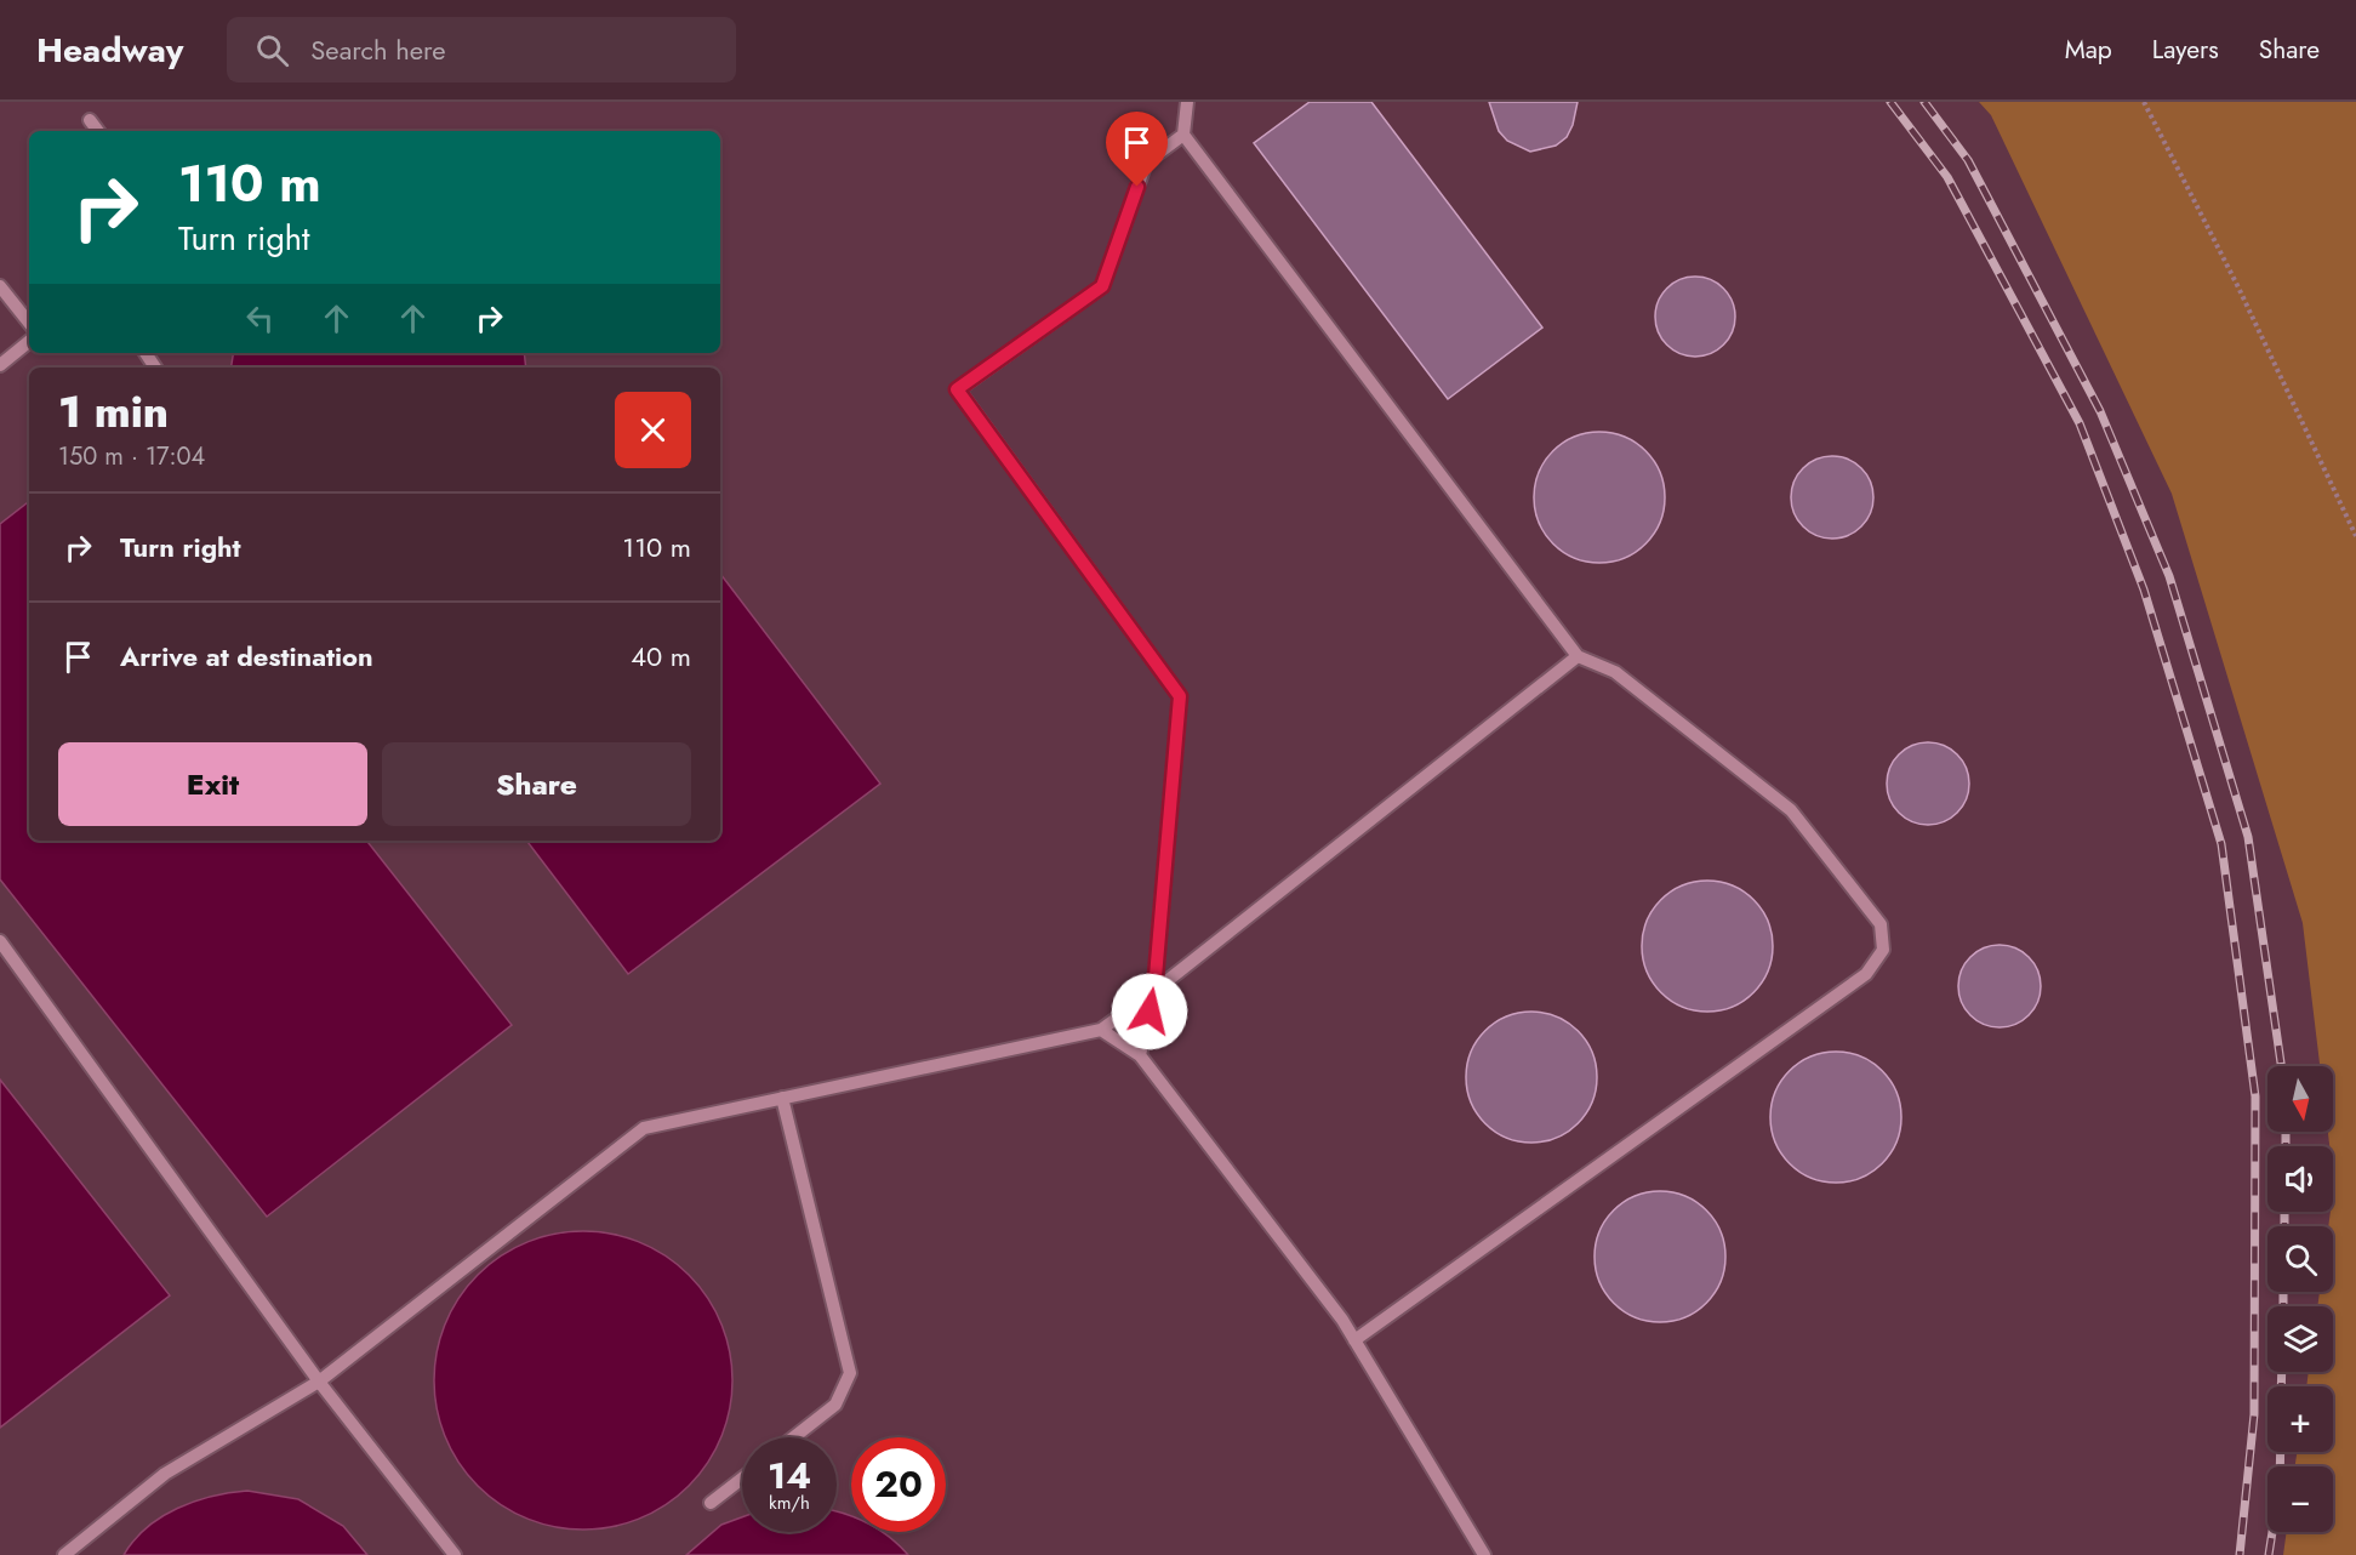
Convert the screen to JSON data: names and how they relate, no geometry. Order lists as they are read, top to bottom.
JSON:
{
  "north": "bottom",
  "page": {
    "header": "Headway",
    "search": "Search here",
    "nav": ["Map", "Layers", "Share"],
    "turn": ["110 m", "Turn right"],
    "heading": ["1 min", "150 m · 17:04"],
    "list": [
      {
        "name": "Turn right",
        "value": "110 m"
      },
      {
        "name": "Arrive at destination",
        "value": "40 m"
      }
    ],
    "buttons": ["Exit", "Share"],
    "map_buttons": ["+", "−"],
    "speed": "14 km/h",
    "limit": "20"
  }
}
